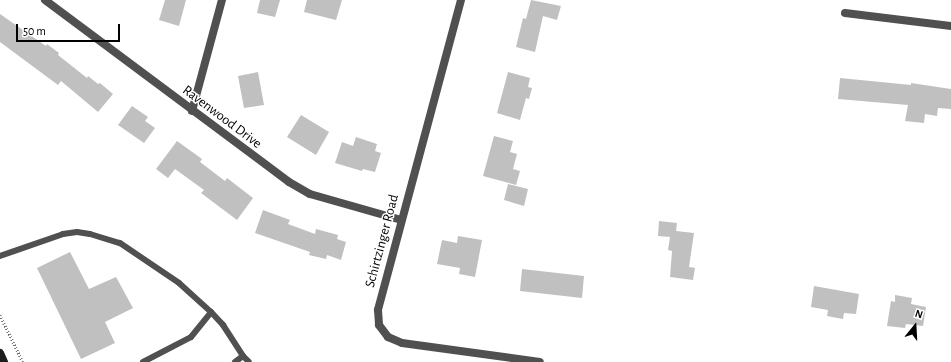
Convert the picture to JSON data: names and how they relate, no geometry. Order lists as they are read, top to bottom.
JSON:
{
  "streets": {
    "street": ["Ravenwood Drive", "Schirtzinger Road"]
  },
  "crossings": [
    ["Ravenwood Drive", "Schirtzinger Road"]
  ],
  "scale_bar": "50 m",
  "north": "top"
}
